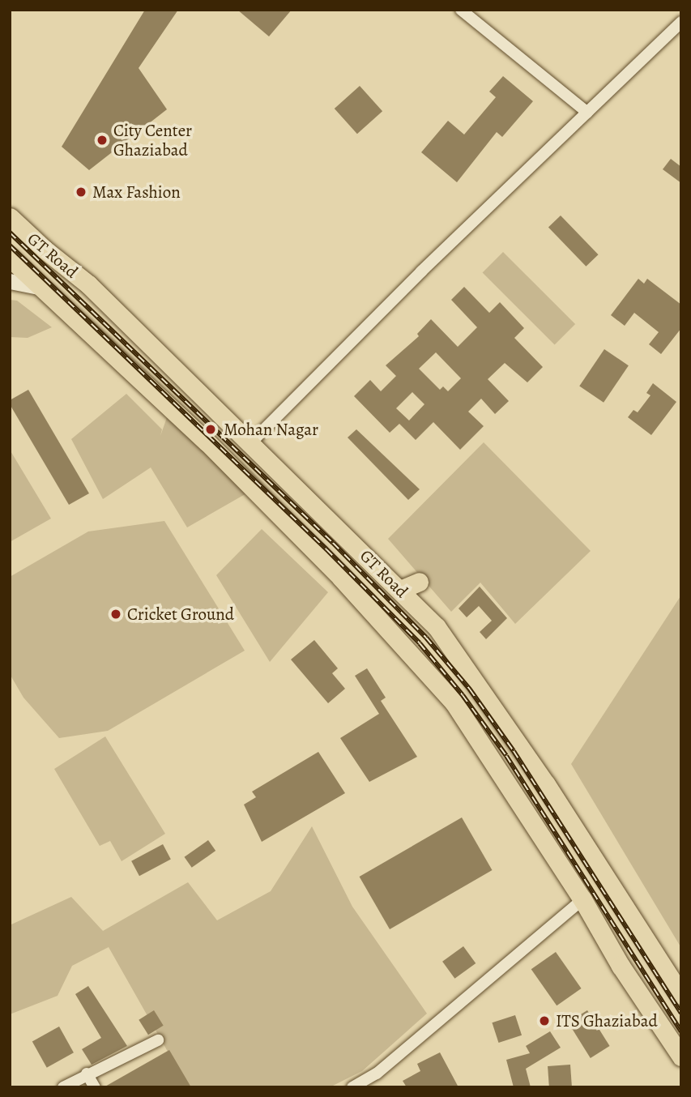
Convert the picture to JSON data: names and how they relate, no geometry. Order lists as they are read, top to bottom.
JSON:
{
  "streets": {
    "highway": ["GT Road"]
  },
  "places": [
    "City Center Ghaziabad",
    "Max Fashion",
    "Mohan Nagar",
    "Cricket Ground",
    "ITS Ghaziabad"
  ]
}
